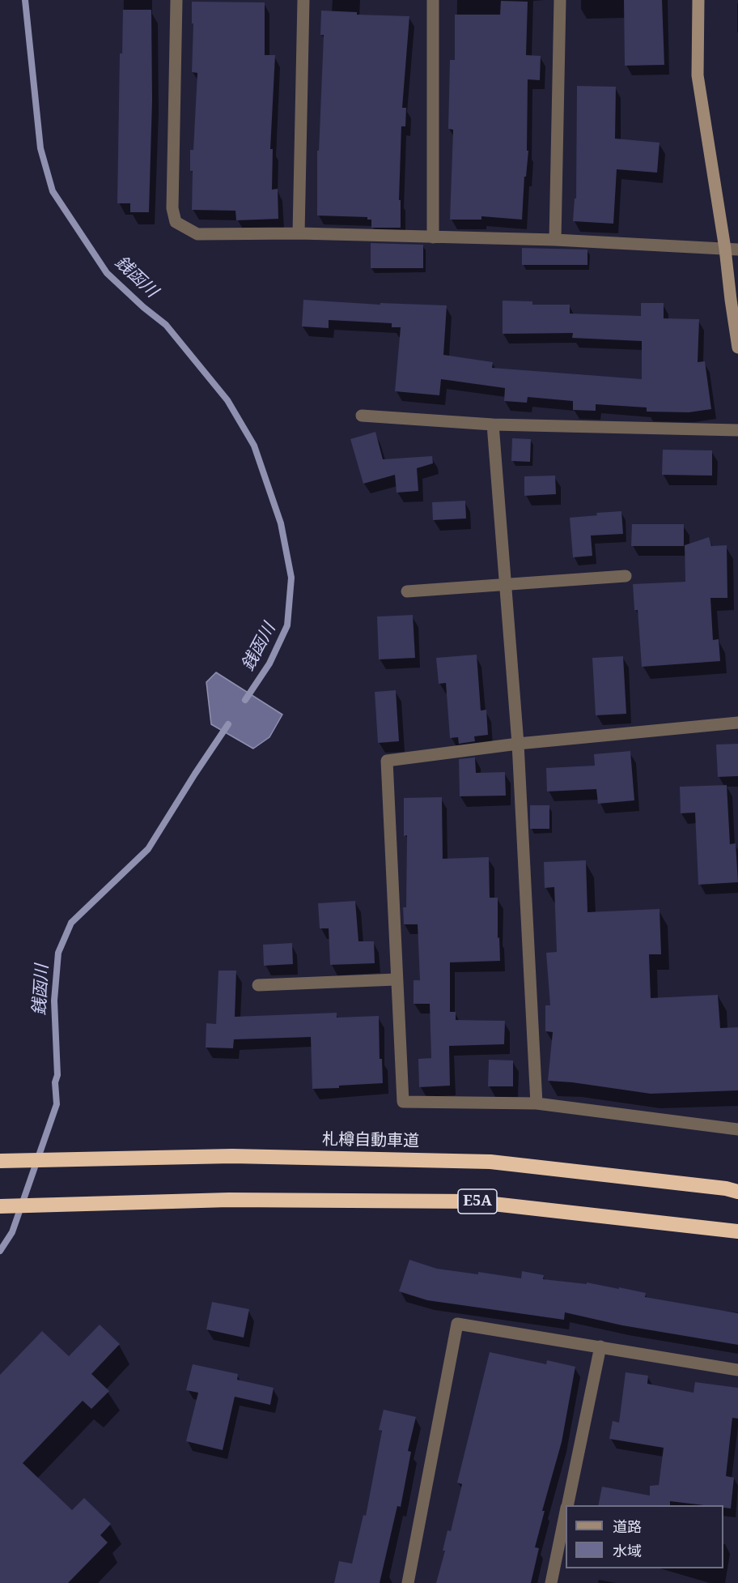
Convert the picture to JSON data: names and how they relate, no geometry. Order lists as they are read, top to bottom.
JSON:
{
  "streets": {
    "highway": ["札樽自動車道", "E5A"]
  },
  "water": ["銭函川"],
  "legend": ["道路", "水域"]
}
